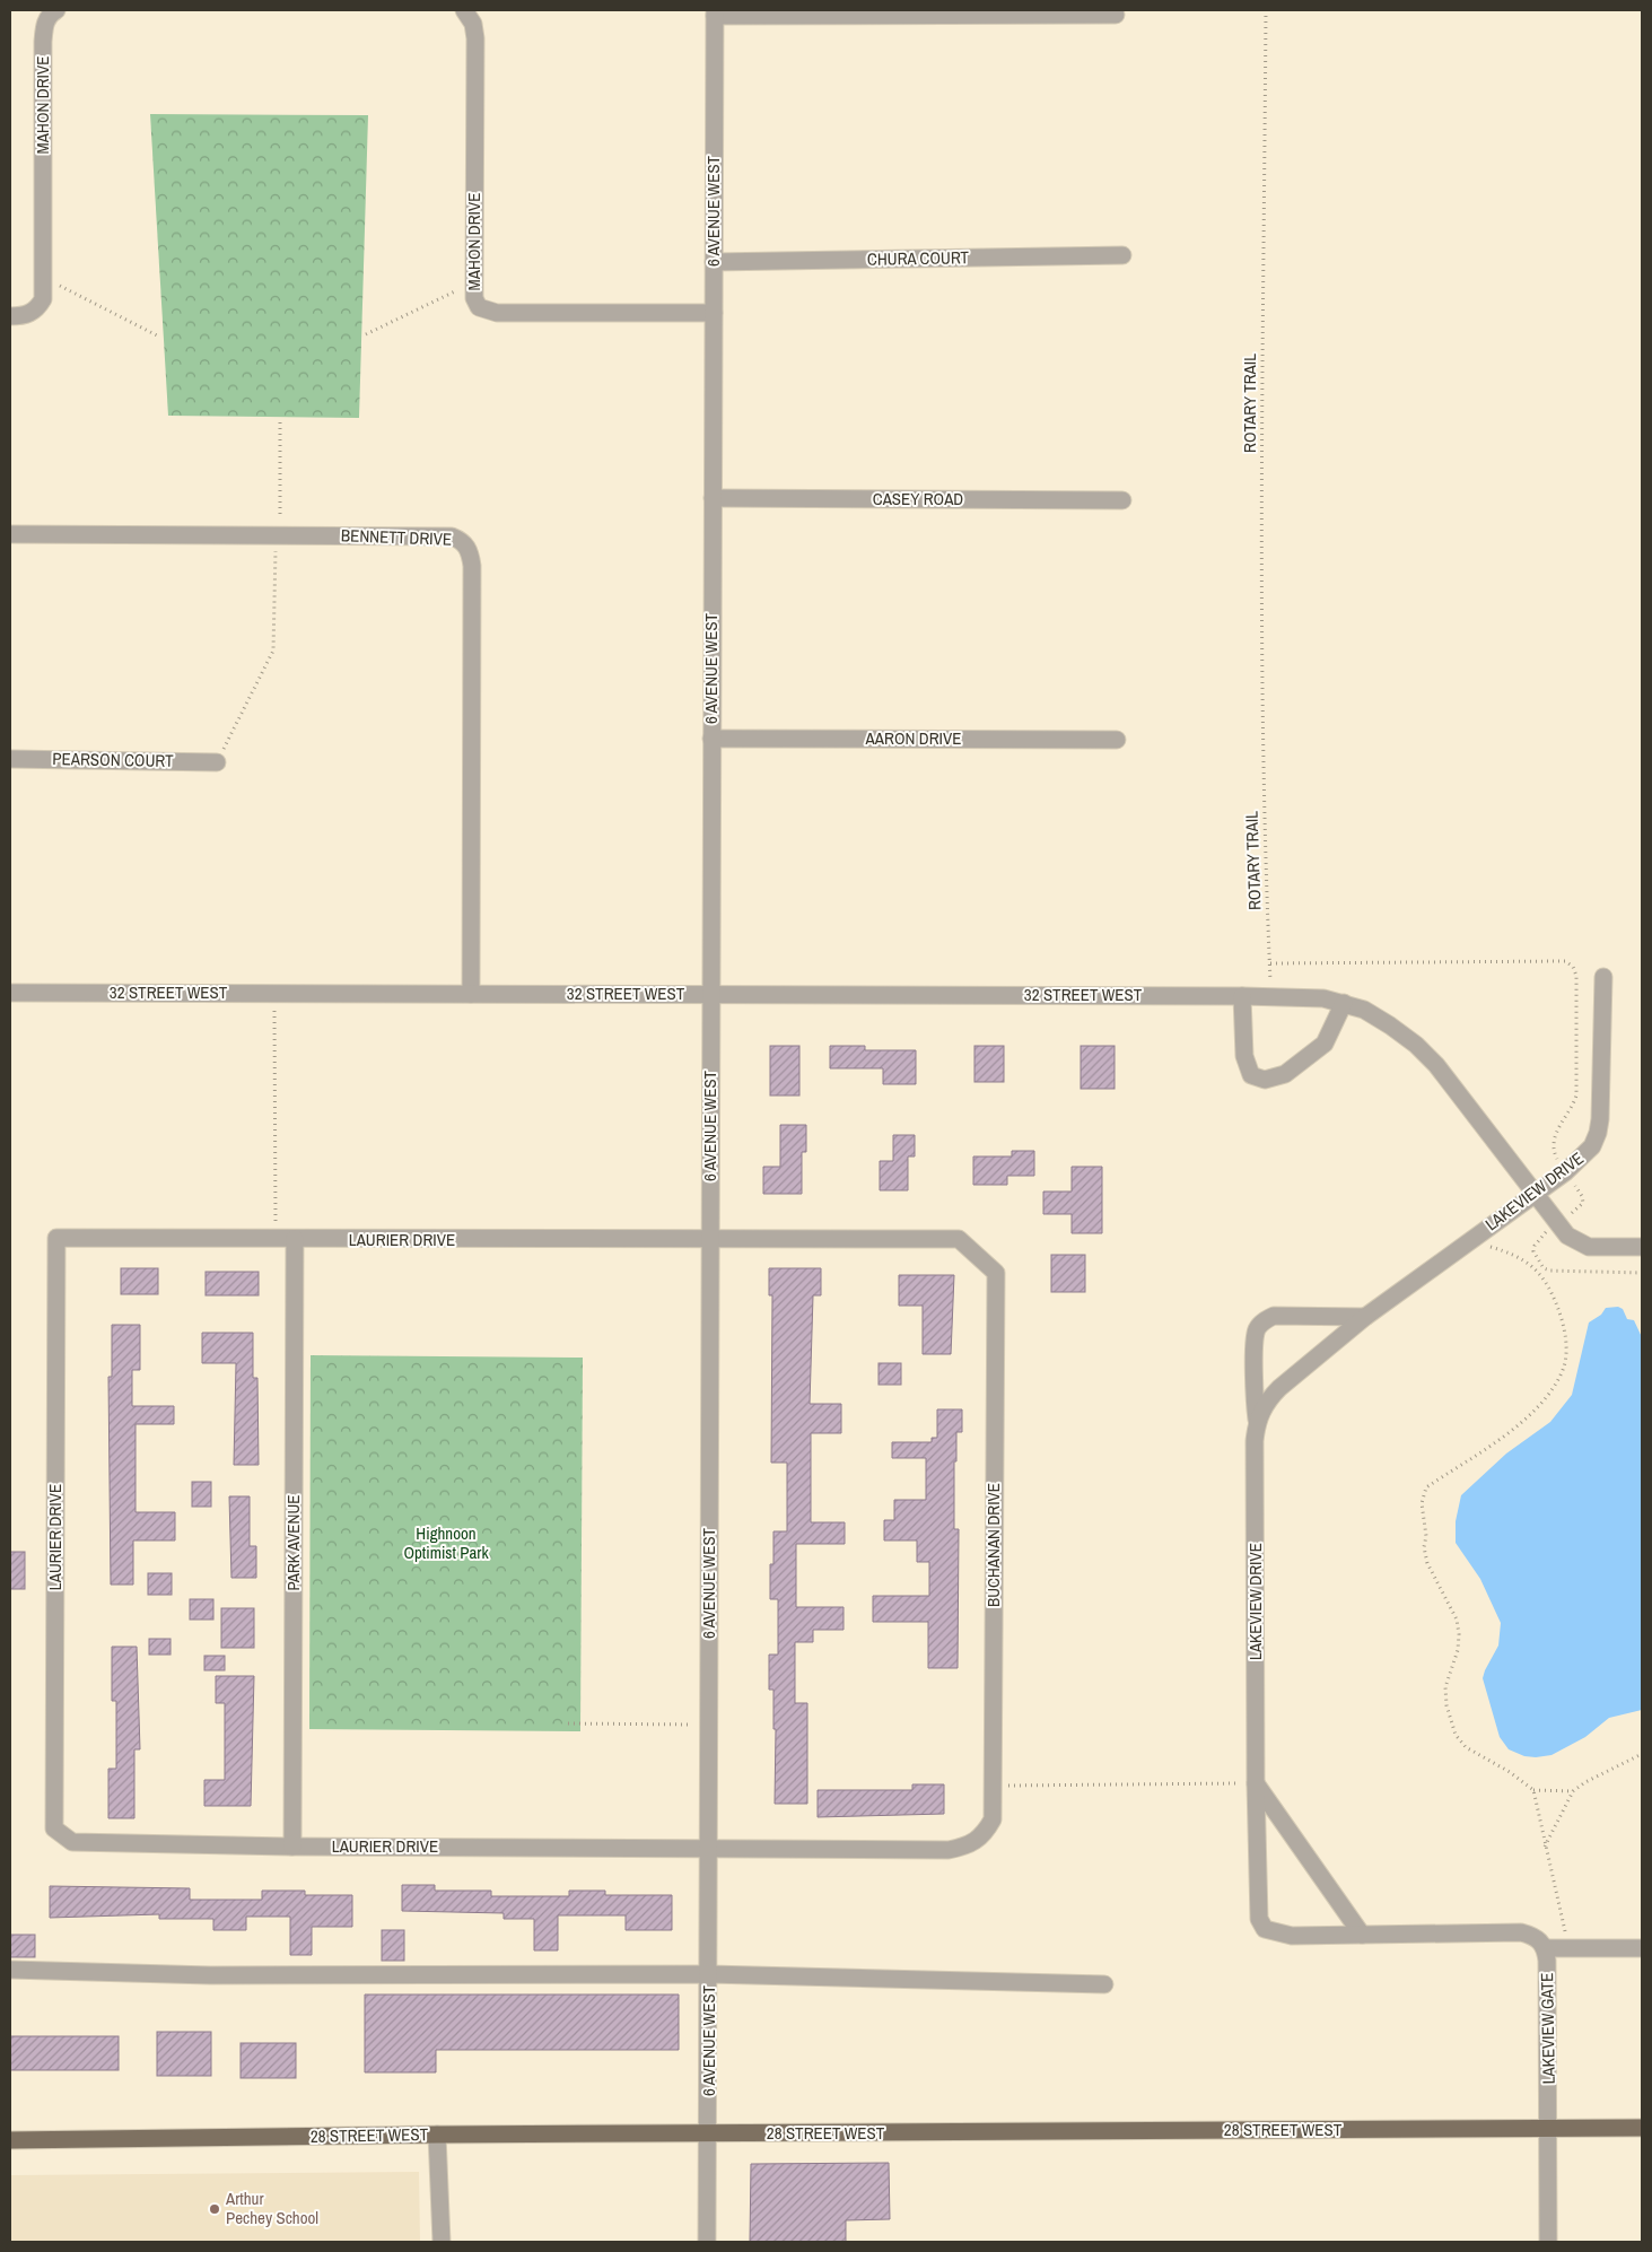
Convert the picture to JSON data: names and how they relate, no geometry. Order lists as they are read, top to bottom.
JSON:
{
  "streets": {
    "main road": ["28 STREET WEST"],
    "street": [
      "MAHON DRIVE",
      "6 AVENUE WEST",
      "CHURA COURT",
      "CASEY ROAD",
      "BENNETT DRIVE",
      "AARON DRIVE",
      "PEARSON COURT",
      "32 STREET WEST",
      "LAKEVIEW DRIVE",
      "LAURIER DRIVE",
      "PARK AVENUE",
      "BUCHANAN DRIVE",
      "LAKEVIEW GATE"
    ],
    "path": ["ROTARY TRAIL"]
  },
  "crossings": [
    ["MAHON DRIVE", "6 AVENUE WEST"],
    ["6 AVENUE WEST", "CHURA COURT"],
    ["6 AVENUE WEST", "CASEY ROAD"],
    ["6 AVENUE WEST", "AARON DRIVE"],
    ["6 AVENUE WEST", "32 STREET WEST"],
    ["6 AVENUE WEST", "LAURIER DRIVE"],
    ["6 AVENUE WEST", "BUCHANAN DRIVE"],
    ["6 AVENUE WEST", "28 STREET WEST"],
    ["ROTARY TRAIL", "32 STREET WEST"],
    ["ROTARY TRAIL", "LAKEVIEW DRIVE"],
    ["BENNETT DRIVE", "32 STREET WEST"],
    ["32 STREET WEST", "LAKEVIEW DRIVE"],
    ["LAKEVIEW DRIVE", "LAKEVIEW GATE"],
    ["LAURIER DRIVE", "PARK AVENUE"],
    ["LAURIER DRIVE", "BUCHANAN DRIVE"],
    ["LAKEVIEW GATE", "28 STREET WEST"]
  ],
  "parks": ["Highnoon Optimist Park"],
  "places": ["Arthur Pechey School"]
}
